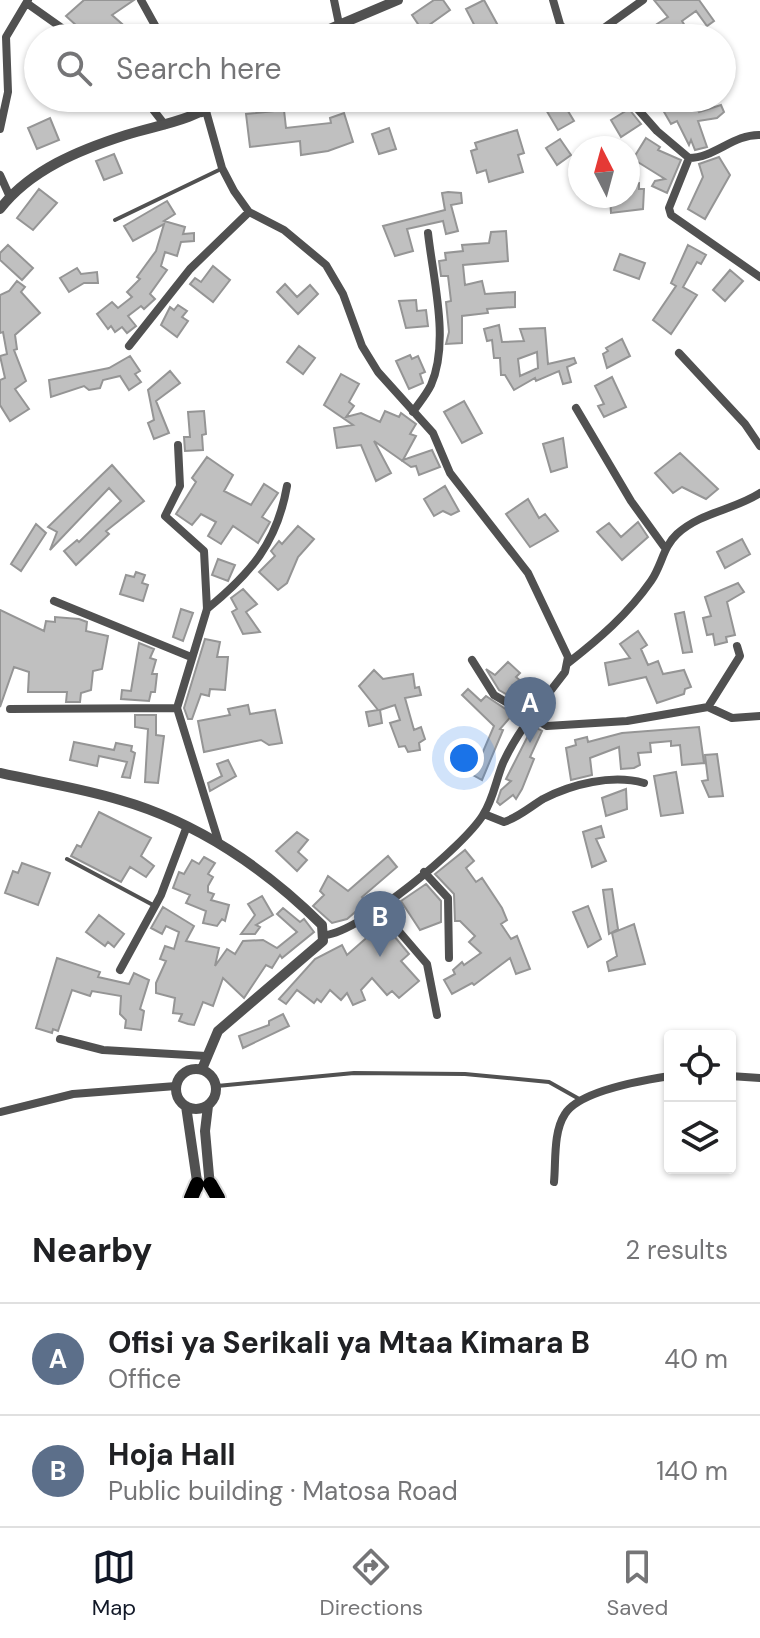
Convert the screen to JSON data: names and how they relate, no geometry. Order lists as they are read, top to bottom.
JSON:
{
  "north": "top",
  "page": {
    "search": "Search here",
    "pins": ["A", "B"],
    "heading": ["Nearby", "2 results"],
    "list": [
      {
        "mark": "A",
        "name": "Ofisi ya Serikali ya Mtaa Kimara B",
        "note": "Office",
        "value": "40 m"
      },
      {
        "mark": "B",
        "name": "Hoja Hall",
        "note": "Public building · Matosa Road",
        "value": "140 m"
      }
    ],
    "nav": ["Map", "Directions", "Saved"]
  }
}
